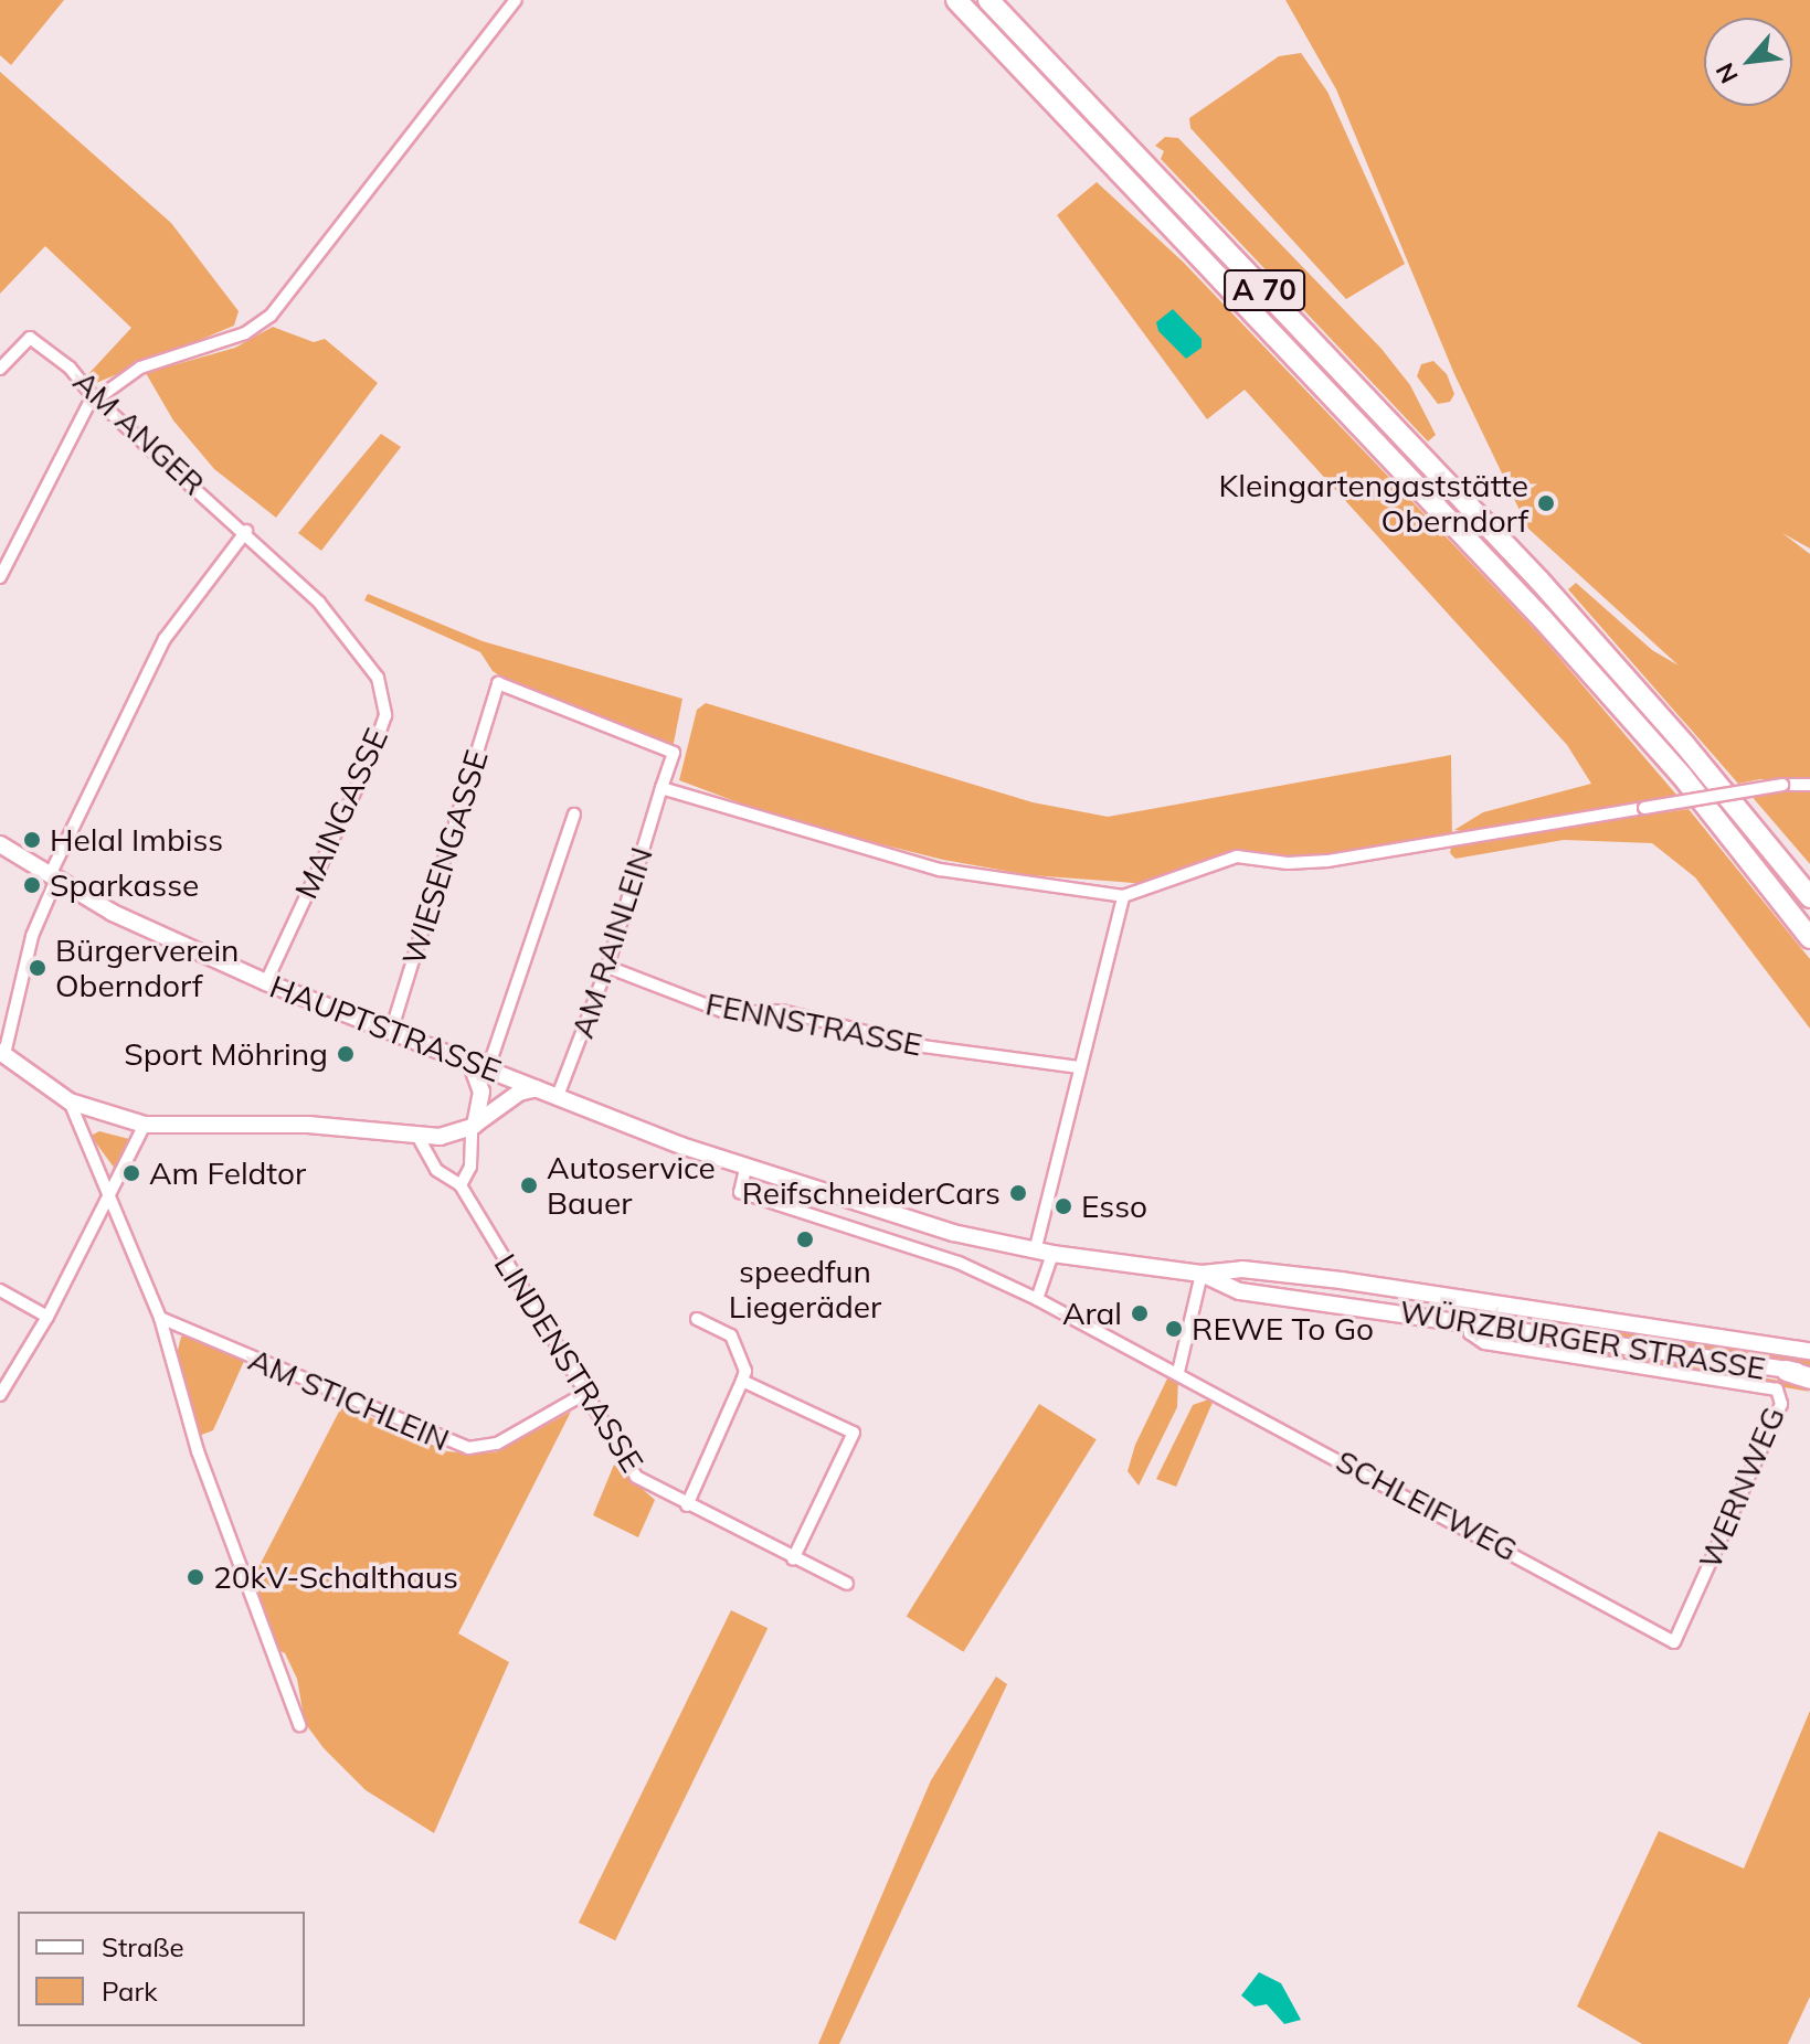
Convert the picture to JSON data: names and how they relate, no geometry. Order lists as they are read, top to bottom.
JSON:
{
  "streets": {
    "highway": ["A 70"],
    "main road": ["HAUPTSTRASSE", "WÜRZBURGER STRASSE"],
    "street": [
      "AM ANGER",
      "MAINGASSE",
      "WIESENGASSE",
      "AM RAINLEIN",
      "FENNSTRASSE",
      "LINDENSTRASSE",
      "AM STICHLEIN",
      "WERNWEG",
      "SCHLEIFWEG"
    ]
  },
  "crossings": [
    ["AM ANGER", "MAINGASSE"],
    ["MAINGASSE", "HAUPTSTRASSE"],
    ["WIESENGASSE", "AM RAINLEIN"],
    ["WIESENGASSE", "HAUPTSTRASSE"],
    ["AM RAINLEIN", "FENNSTRASSE"],
    ["AM RAINLEIN", "WÜRZBURGER STRASSE"],
    ["HAUPTSTRASSE", "WÜRZBURGER STRASSE"],
    ["WÜRZBURGER STRASSE", "WERNWEG"],
    ["LINDENSTRASSE", "AM STICHLEIN"],
    ["WERNWEG", "SCHLEIFWEG"]
  ],
  "places": [
    "Kleingartengaststätte Oberndorf",
    "Helal Imbiss",
    "Sparkasse",
    "Bürgerverein Oberndorf",
    "Sport Möhring",
    "Am Feldtor",
    "Autoservice Bauer",
    "ReifschneiderCars",
    "Esso",
    "speedfun Liegeräder",
    "Aral",
    "REWE To Go",
    "20kV-Schalthaus"
  ],
  "legend": ["Straße", "Park"],
  "north": "bottom left"
}
